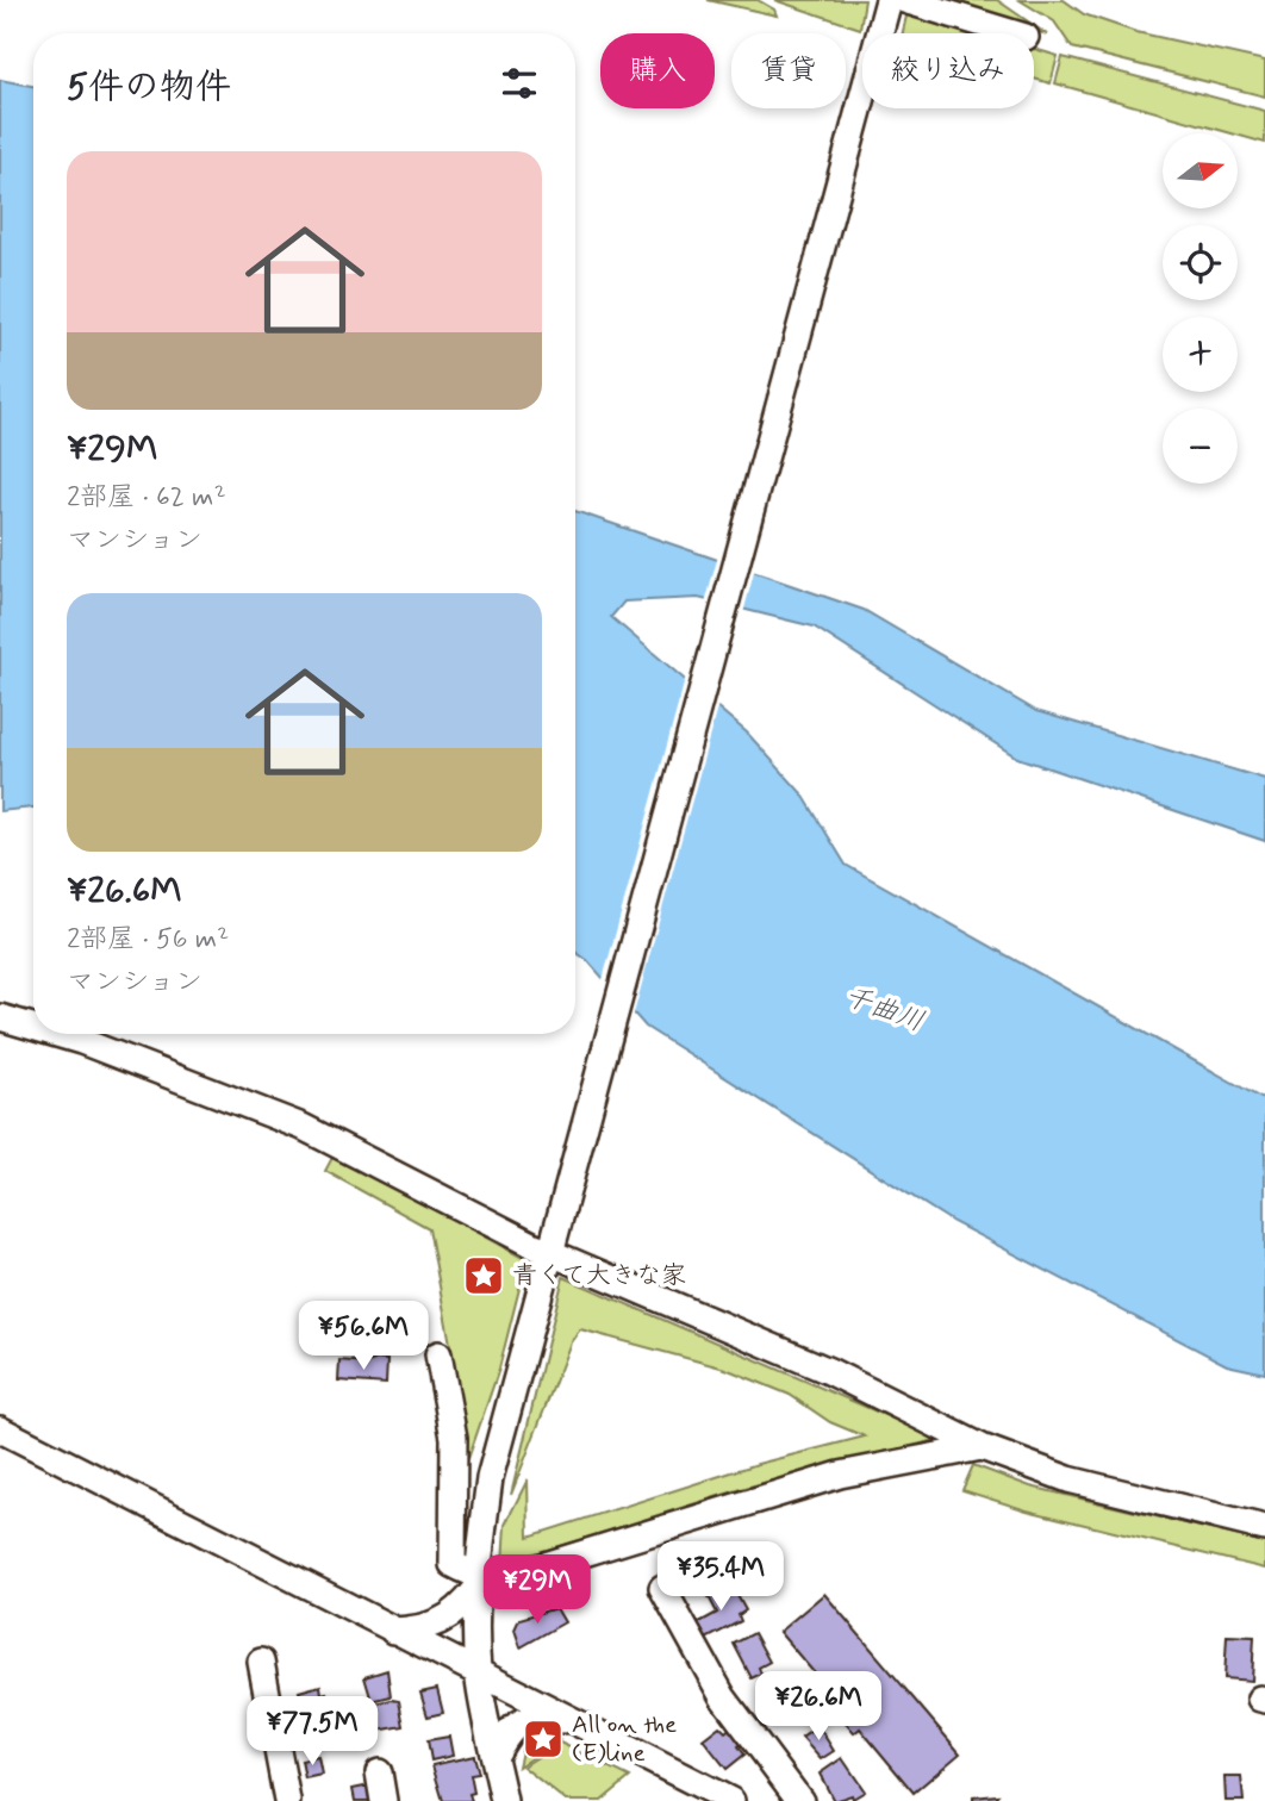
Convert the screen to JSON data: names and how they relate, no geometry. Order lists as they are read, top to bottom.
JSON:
{
  "water": ["千曲川"],
  "places": {
    "place": ["青くて大きな家", "All on the (E)line"]
  },
  "north": "right",
  "page": {
    "chip": ["購入", "賃貸", "絞り込み"],
    "heading": "5件の物件",
    "map_buttons": ["+", "−"],
    "list": [
      {
        "name": "¥29M",
        "note": "2部屋 · 62 m² · マンション"
      },
      {
        "name": "¥26.6M",
        "note": "2部屋 · 56 m² · マンション"
      }
    ],
    "price": [
      "¥56.6M",
      "¥35.4M",
      "¥29M",
      "¥26.6M",
      "¥77.5M"
    ]
  }
}
